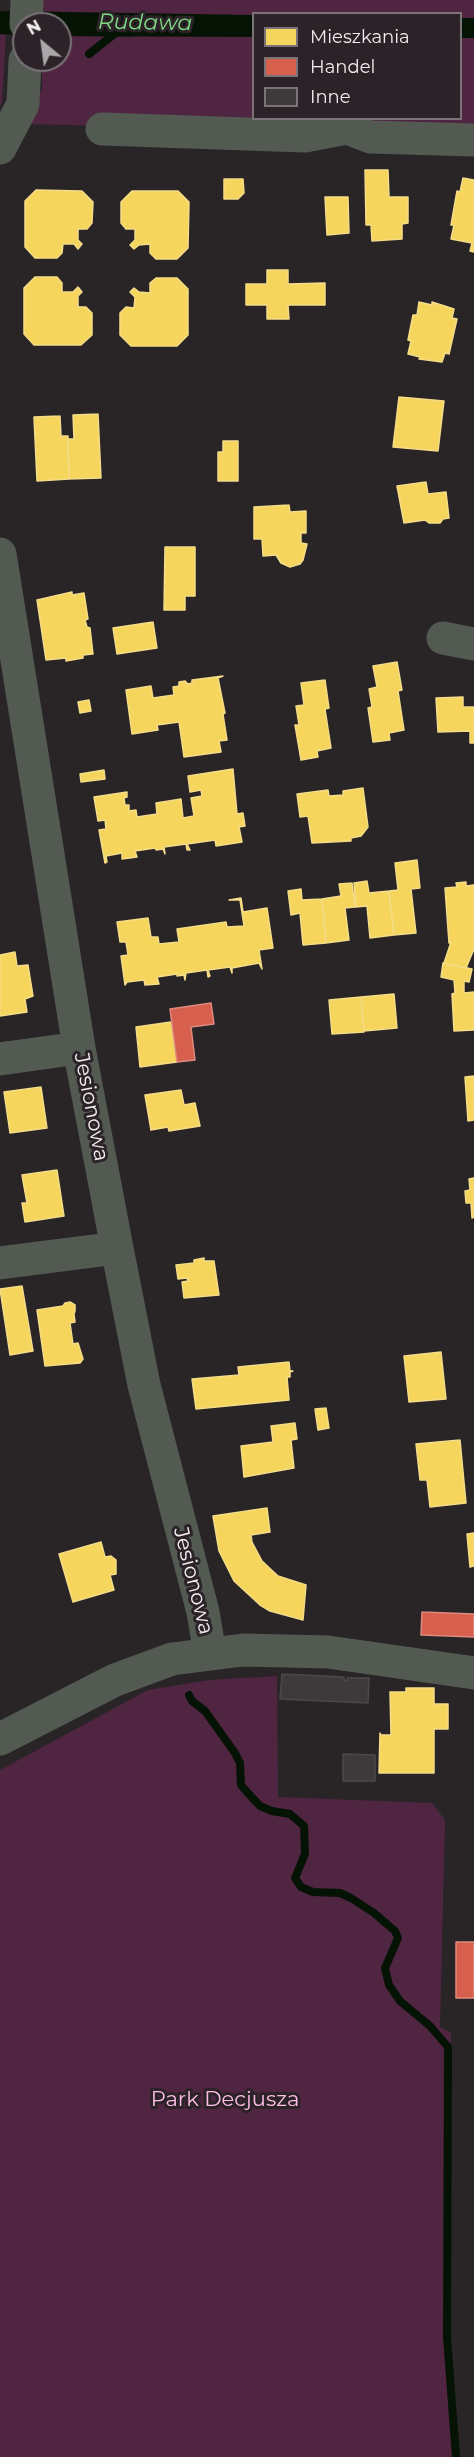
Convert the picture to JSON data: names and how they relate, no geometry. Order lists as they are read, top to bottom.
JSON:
{
  "streets": {
    "street": ["Jesionowa"]
  },
  "water": ["Rudawa"],
  "parks": ["Park Decjusza"],
  "legend": ["Mieszkania", "Handel", "Inne"],
  "north": "top left"
}
